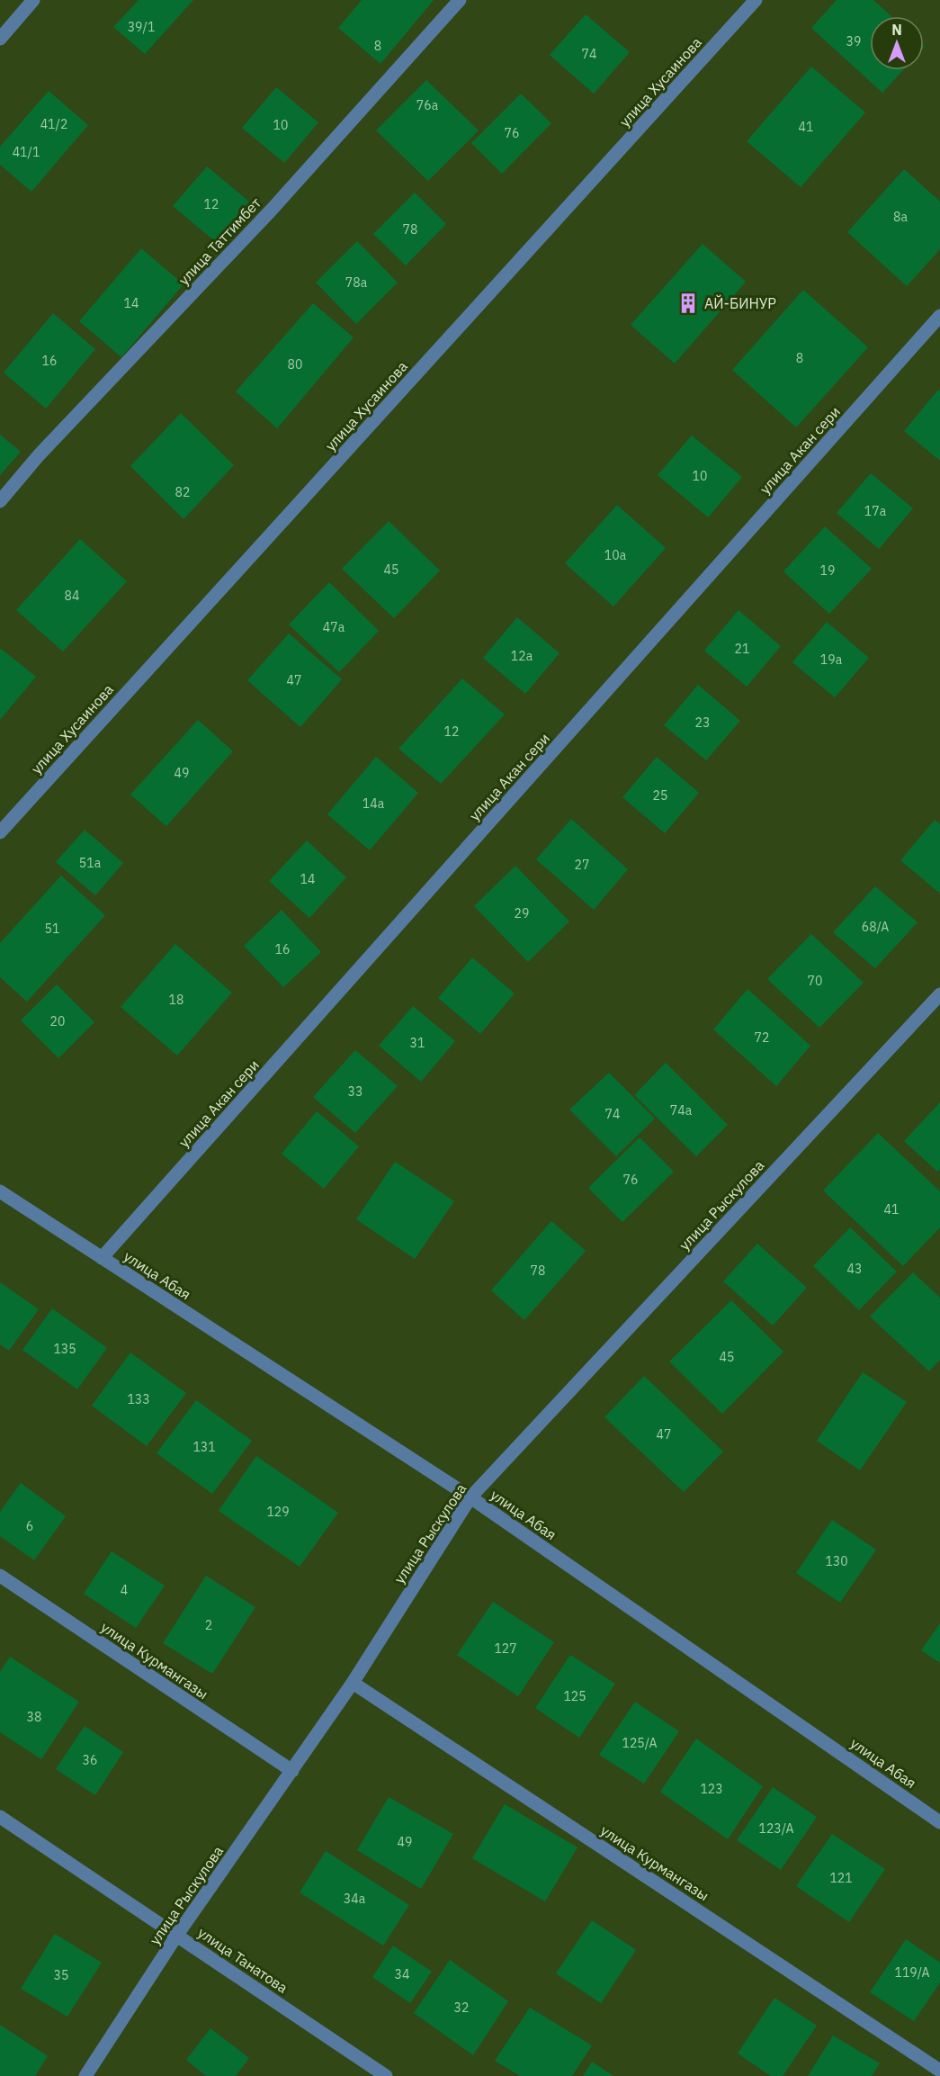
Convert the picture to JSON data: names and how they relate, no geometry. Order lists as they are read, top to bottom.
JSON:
{
  "streets": {
    "street": [
      "улица Хусаинова",
      "улица Таттимбет",
      "улица Акан сери",
      "улица Рыскулова",
      "улица Абая",
      "улица Курмангазы",
      "улица Танатова"
    ]
  },
  "crossings": [
    ["улица Акан сери", "улица Абая"],
    ["улица Рыскулова", "улица Абая"],
    ["улица Рыскулова", "улица Курмангазы"],
    ["улица Рыскулова", "улица Танатова"]
  ],
  "places": {
    "building": ["АЙ-БИНУР"]
  },
  "house_numbers": [
    "39/1",
    "39",
    "8",
    "74",
    "76а",
    "41/2",
    "10",
    "41",
    "76",
    "41/1",
    "12",
    "8а",
    "78",
    "78а",
    "14",
    "8",
    "16",
    "80",
    "10",
    "82",
    "17а",
    "10а",
    "45",
    "19",
    "84",
    "47а",
    "21",
    "12а",
    "19а",
    "47",
    "23",
    "12",
    "49",
    "25",
    "14а",
    "51а",
    "27",
    "14",
    "29",
    "68/А",
    "51",
    "16",
    "70",
    "18",
    "20",
    "72",
    "31",
    "33",
    "74а",
    "74",
    "76",
    "41",
    "43",
    "78",
    "135",
    "45",
    "133",
    "47",
    "131",
    "129",
    "6",
    "130",
    "4",
    "2",
    "127",
    "125",
    "38",
    "125/А",
    "36",
    "123",
    "123/А",
    "49",
    "121",
    "34а",
    "119/А",
    "34",
    "35",
    "32"
  ],
  "north": "top"
}
